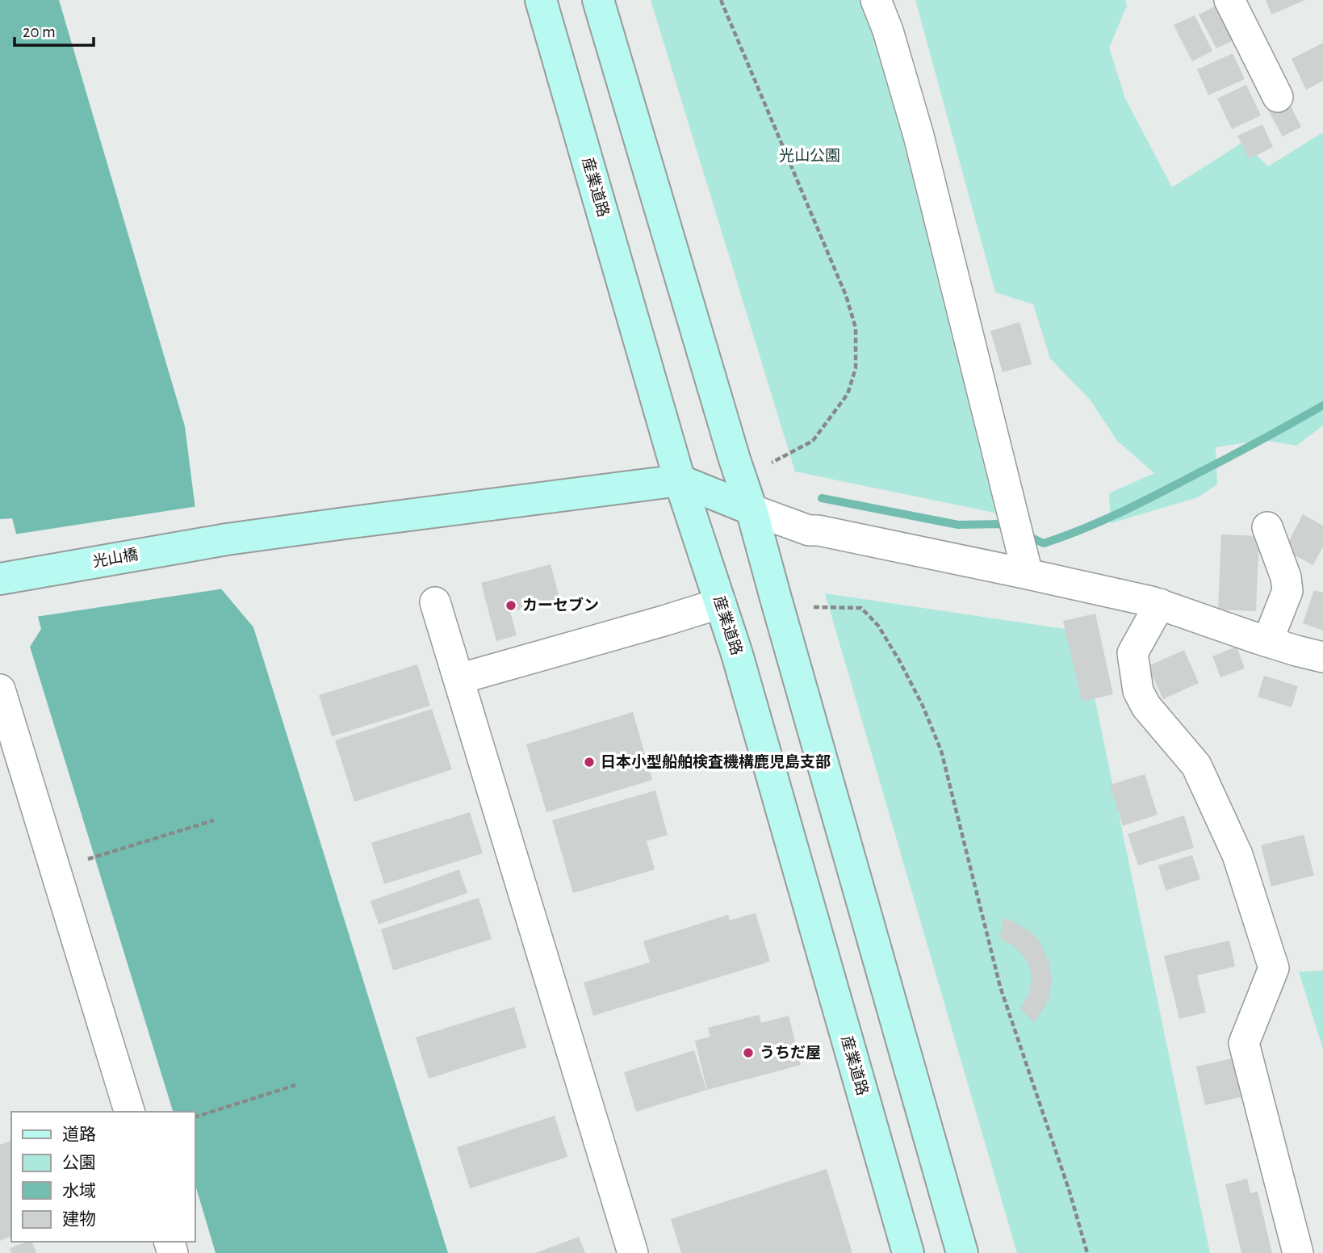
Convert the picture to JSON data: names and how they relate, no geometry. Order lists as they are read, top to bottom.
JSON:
{
  "streets": {
    "main road": ["産業道路", "光山橋"]
  },
  "crossings": [
    ["産業道路", "光山橋"]
  ],
  "parks": ["光山公園"],
  "places": ["カーセブン", "日本小型船舶検査機構鹿児島支部", "うちだ屋"],
  "legend": [
    "道路",
    "公園",
    "水域",
    "建物"
  ],
  "scale_bar": "20 m"
}
